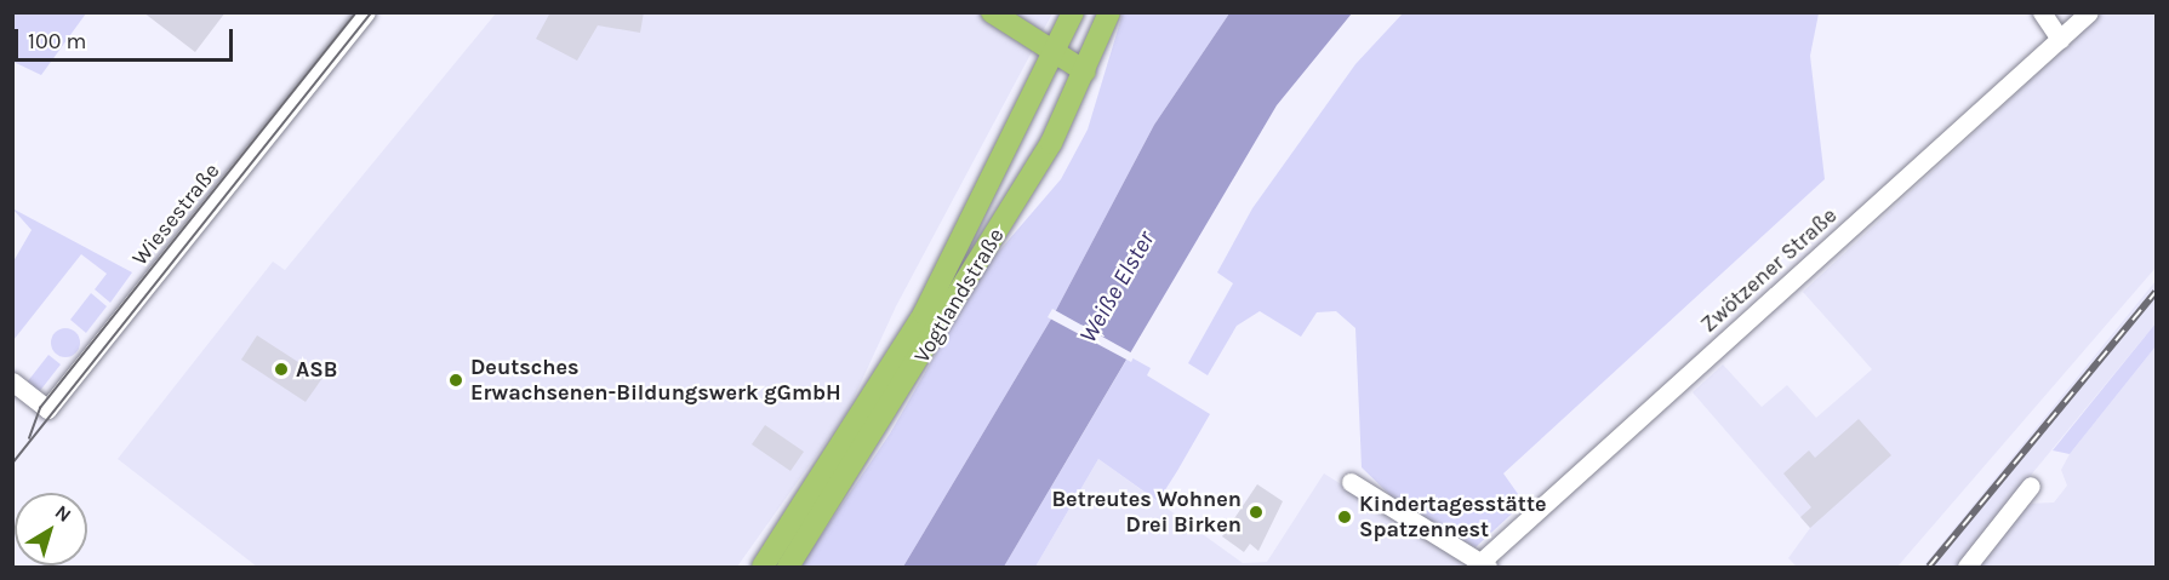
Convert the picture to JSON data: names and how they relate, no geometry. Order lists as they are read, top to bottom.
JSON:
{
  "streets": {
    "main road": ["Vogtlandstraße"],
    "street": ["Wiesestraße", "Zwötzener Straße"]
  },
  "water": ["Weiße Elster"],
  "places": [
    "ASB",
    "Deutsches Erwachsenen-Bildungswerk gGmbH",
    "Betreutes Wohnen Drei Birken",
    "Kindertagesstätte Spatzennest"
  ],
  "scale_bar": "100 m",
  "north": "top right"
}
